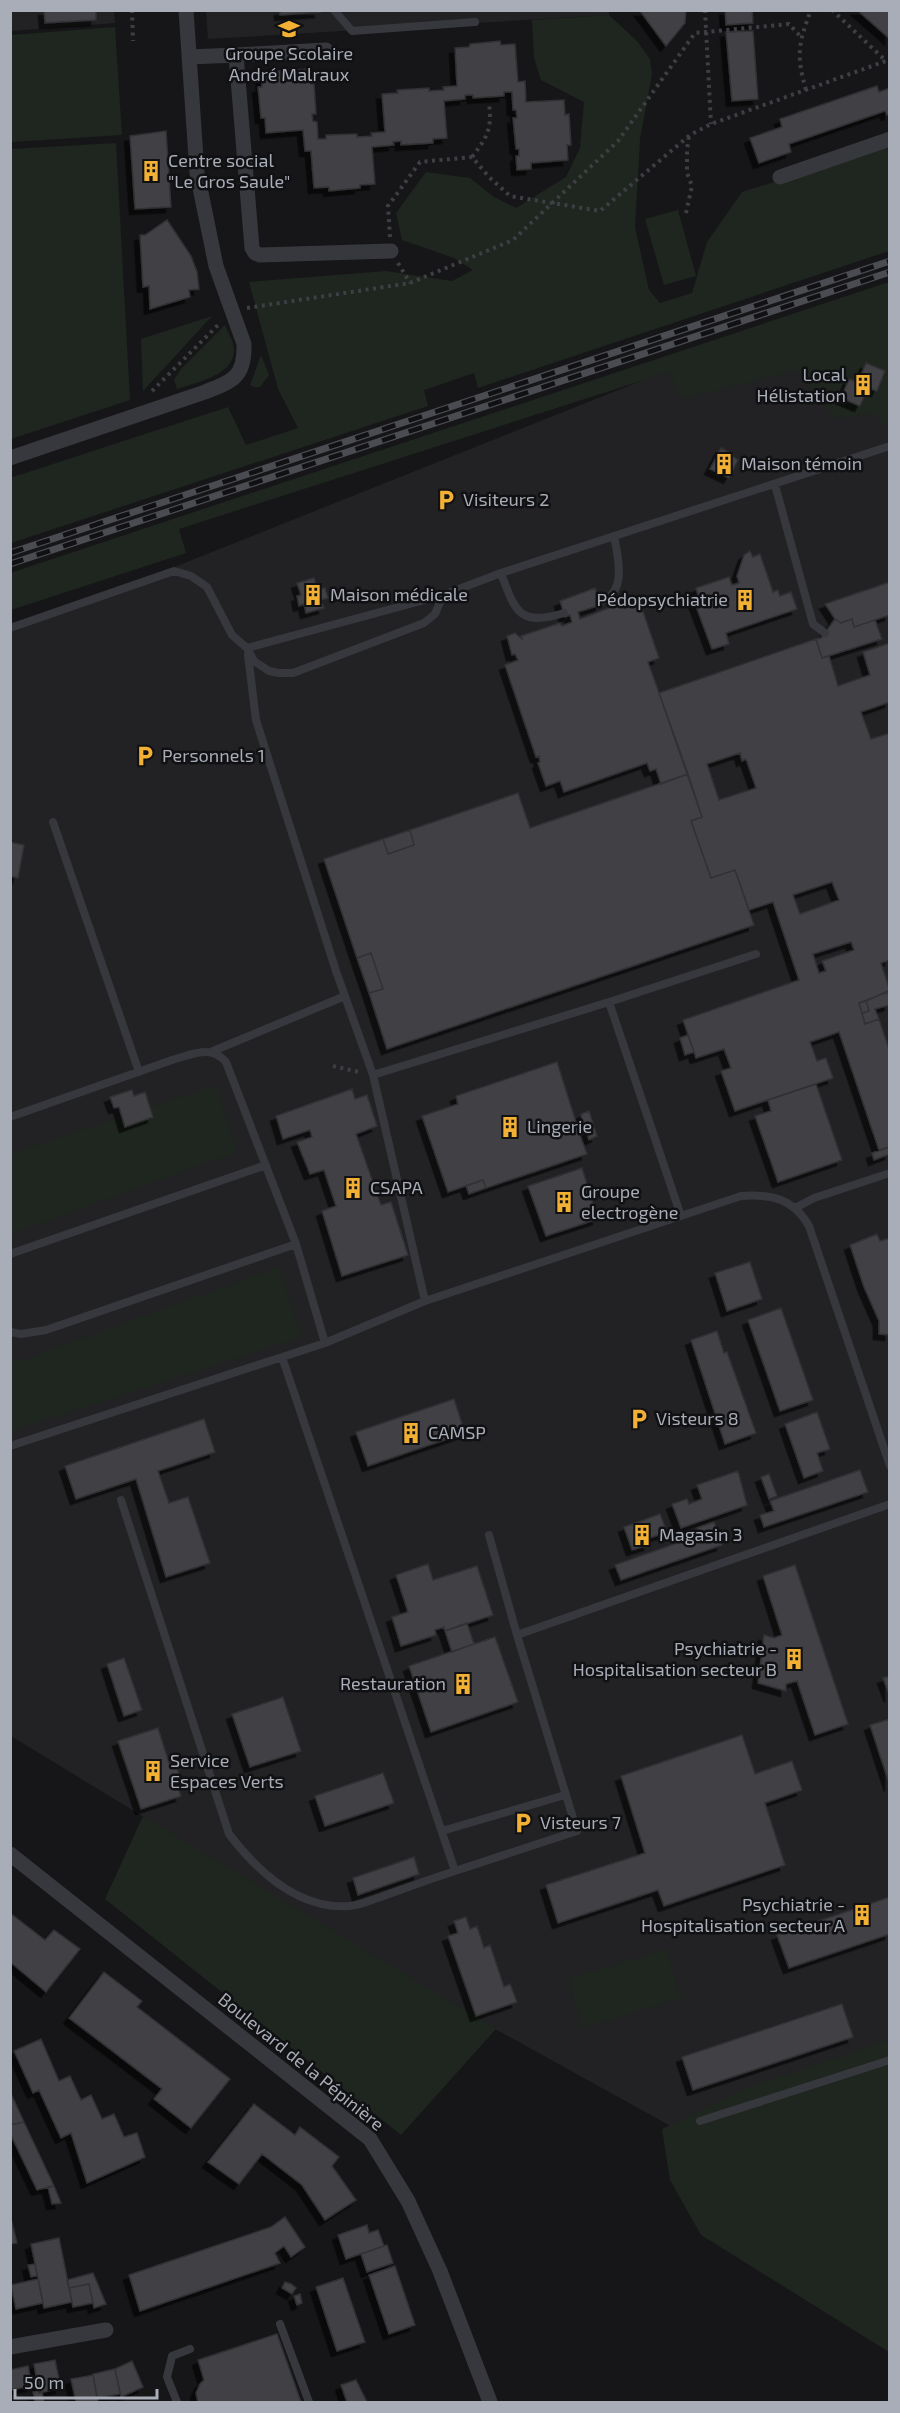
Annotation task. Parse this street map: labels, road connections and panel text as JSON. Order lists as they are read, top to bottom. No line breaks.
{"streets":{"street":["Boulevard de la Pépinière"]},"places":{"school or university":["Groupe Scolaire André Malraux"],"building":["Centre social \"Le Gros Saule\"","Local Hélistation","Maison témoin","Maison médicale","Pédopsychiatrie","Lingerie","CSAPA","Groupe electrogène","CAMSP","Magasin 3","Psychiatrie - Hospitalisation secteur B","Restauration","Service Espaces Verts","Psychiatrie - Hospitalisation secteur A"],"parking":["Visiteurs 2","Personnels 1","Visteurs 8","Visteurs 7"]},"scale_bar":"50 m"}
